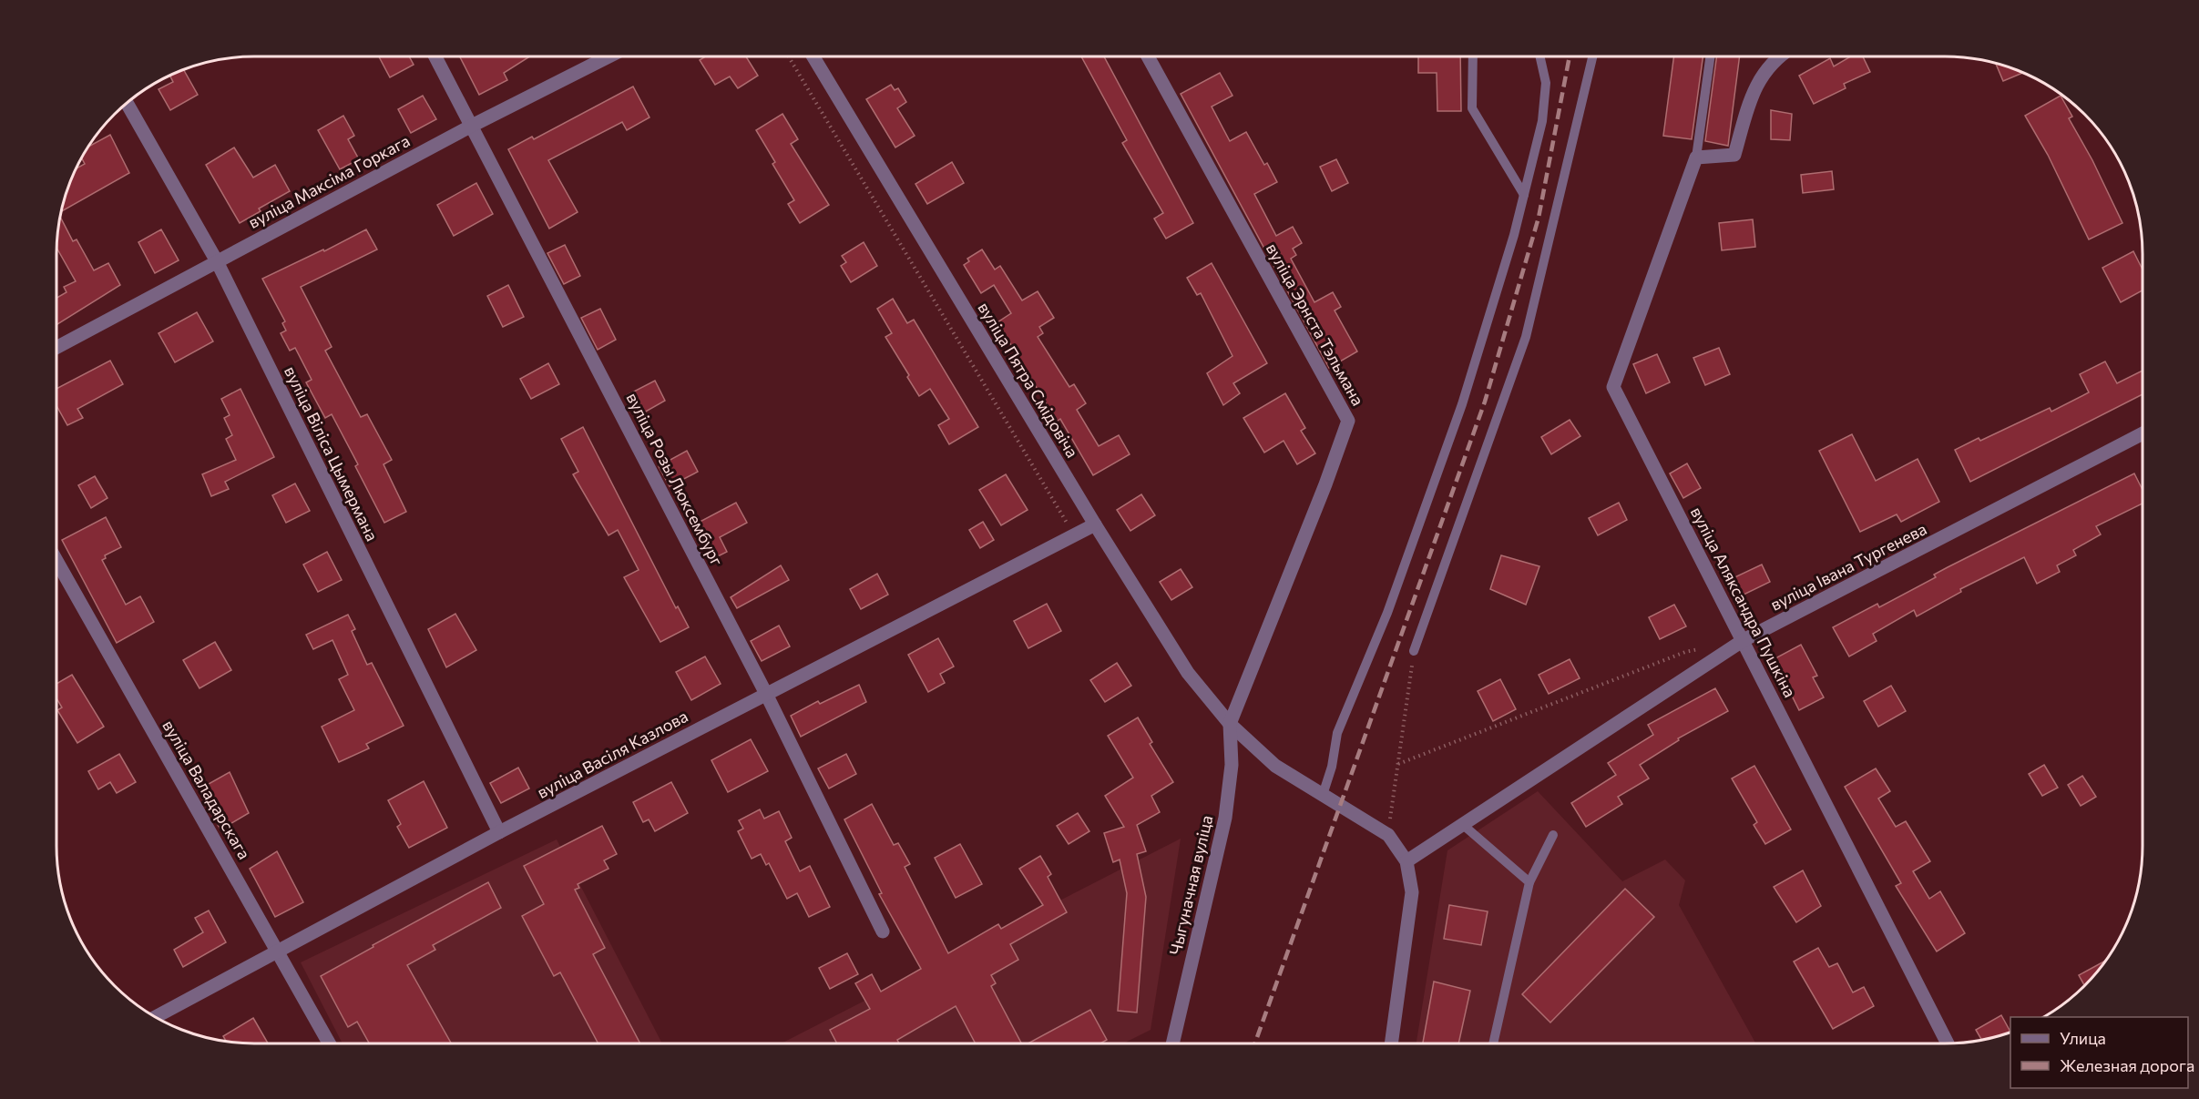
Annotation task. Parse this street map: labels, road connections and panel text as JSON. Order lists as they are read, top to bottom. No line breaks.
{"streets":{"street":["вуліца Максіма Горкага","вуліца Эрнста Тэльмана","вуліца Пятра Смідовіча","вуліца Віліса Цымермана","вуліца Розы Люксембург","вуліца Івана Тургенева","вуліца Аляксандра Пушкіна","вуліца Васіля Казлова","вуліца Валадарскага","Чыгуначная вуліца"]},"crossings":[["вуліца Максіма Горкага","вуліца Віліса Цымермана"],["вуліца Максіма Горкага","вуліца Розы Люксембург"],["вуліца Эрнста Тэльмана","вуліца Пятра Смідовіча"],["вуліца Эрнста Тэльмана","Чыгуначная вуліца"],["вуліца Пятра Смідовіча","вуліца Васіля Казлова"],["вуліца Пятра Смідовіча","Чыгуначная вуліца"],["вуліца Віліса Цымермана","вуліца Васіля Казлова"],["вуліца Розы Люксембург","вуліца Васіля Казлова"],["вуліца Івана Тургенева","вуліца Аляксандра Пушкіна"],["вуліца Васіля Казлова","вуліца Валадарскага"]],"legend":["Улица","Железная дорога"]}
